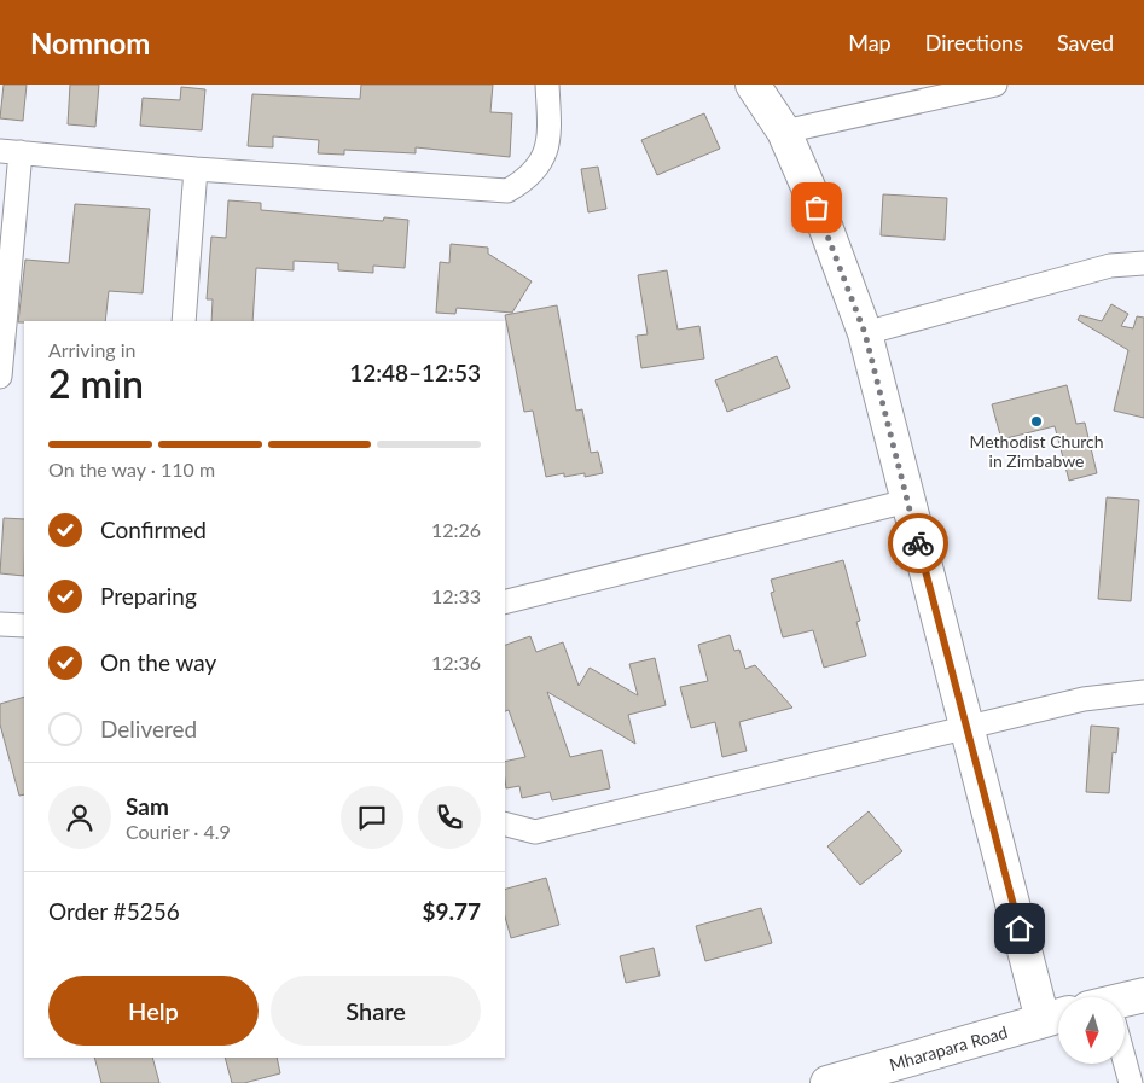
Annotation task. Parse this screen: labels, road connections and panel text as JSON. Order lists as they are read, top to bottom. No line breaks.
{"streets":{"street":["Mharapara Road"]},"places":["Methodist Church in Zimbabwe"],"north":"bottom","page":{"header":"Nomnom","nav":["Map","Directions","Saved"],"heading":["2 min","Arriving in","12:48–12:53"],"panel":["Sam","Courier · 4.9","Order #5256","$9.77"],"bar":"On the way · 110 m","list":[["Confirmed","12:26"],["Preparing","12:33"],["On the way","12:36"],"Delivered"],"buttons":["Help","Share"]}}
